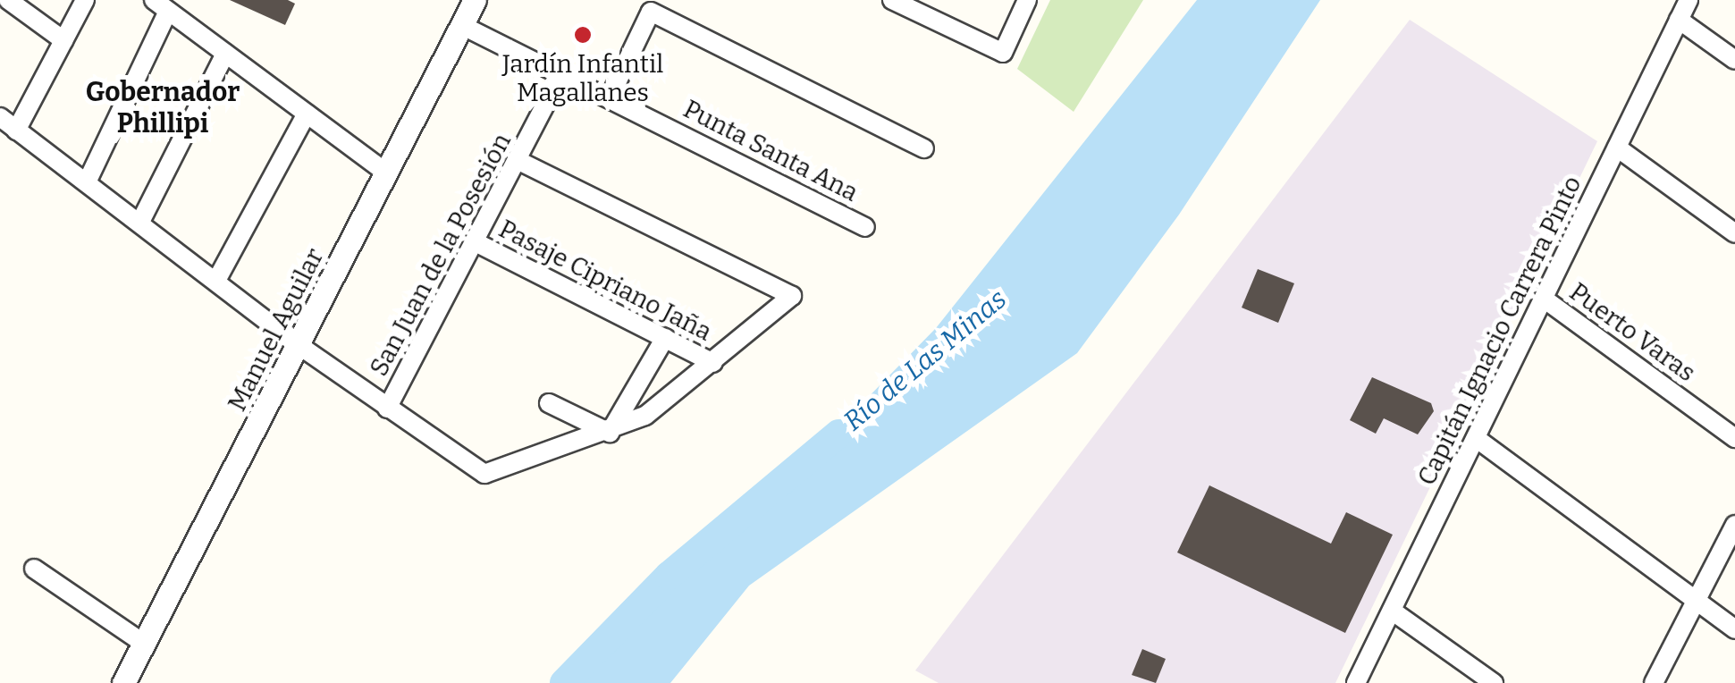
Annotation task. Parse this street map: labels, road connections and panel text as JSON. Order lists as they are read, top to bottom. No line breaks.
{"streets":{"street":["Punta Santa Ana","San Juan de la Posesión","Pasaje Cipriano Jaña","Manuel Aguilar","Capitán Ignacio Carrera Pinto","Puerto Varas"]},"crossings":[["Punta Santa Ana","San Juan de la Posesión"],["Punta Santa Ana","Manuel Aguilar"],["San Juan de la Posesión","Pasaje Cipriano Jaña"],["Capitán Ignacio Carrera Pinto","Puerto Varas"]],"districts":["Gobernador Phillipi"],"water":["Río de Las Minas"],"places":["Jardín Infantil Magallanes"]}
